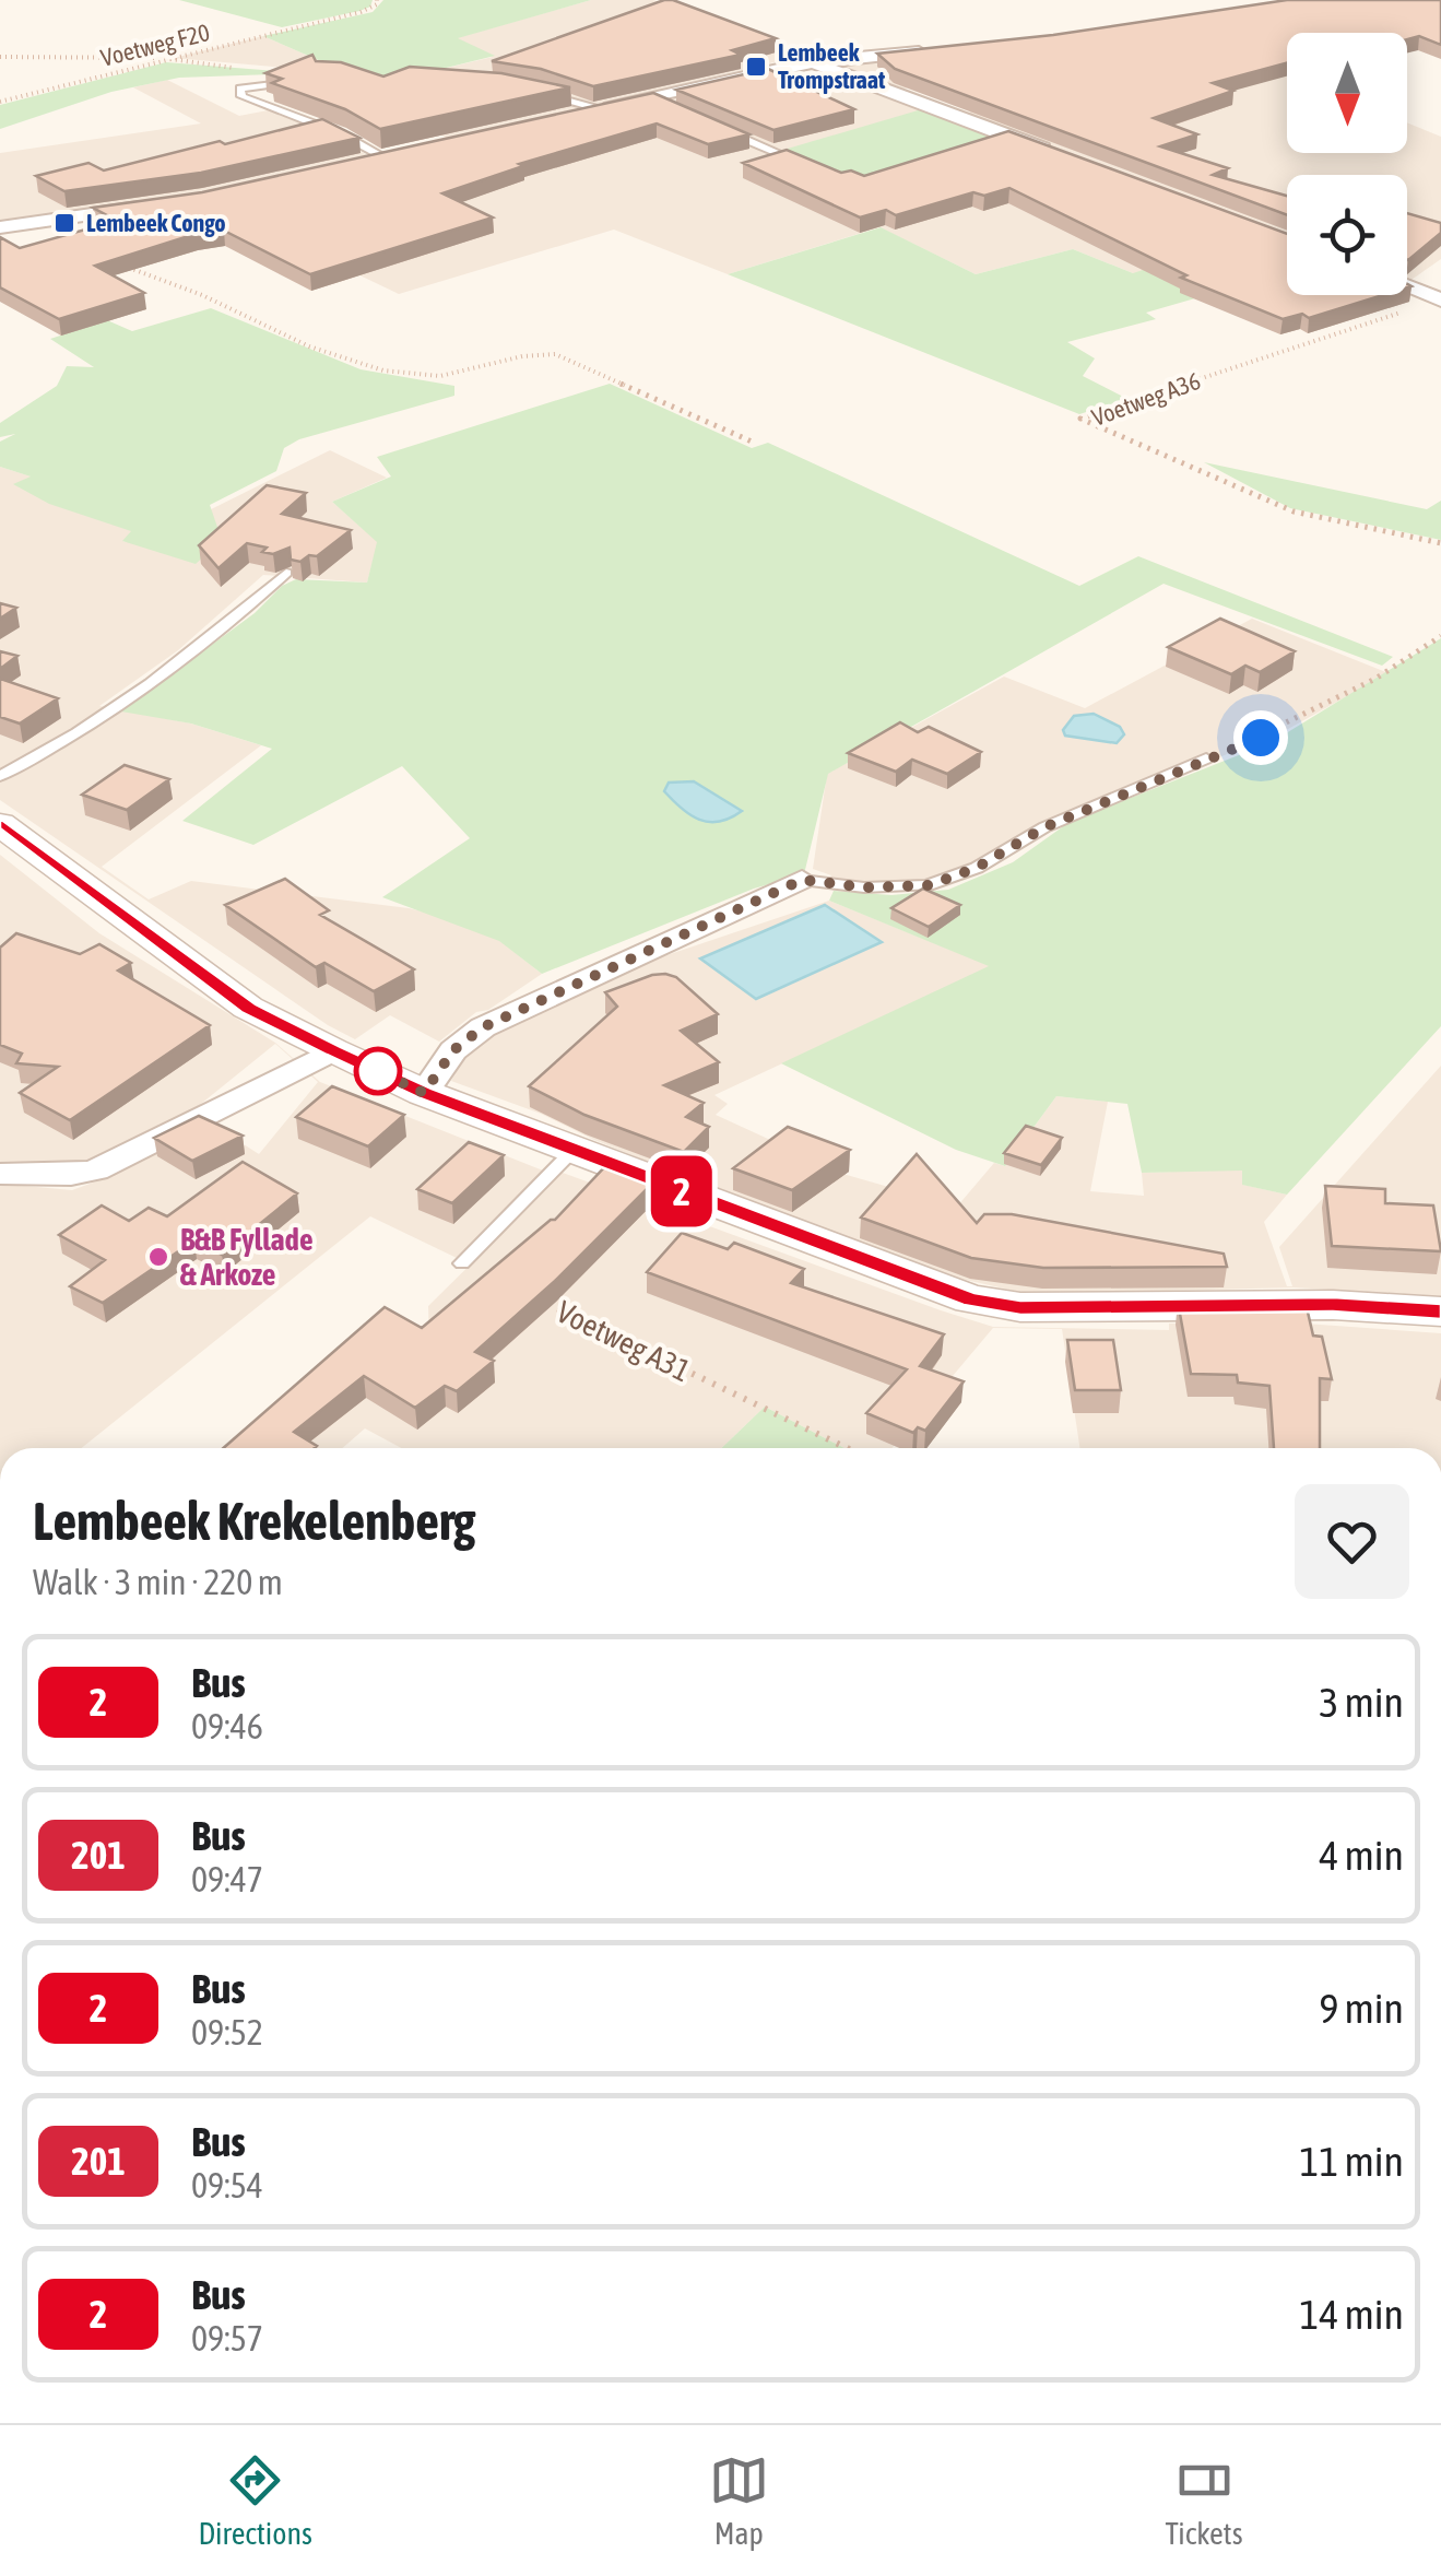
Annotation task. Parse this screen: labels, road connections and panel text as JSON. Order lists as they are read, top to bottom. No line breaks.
{"streets":{"path":["Voetweg F20","Voetweg A36","Voetweg A31"]},"places":{"transit":["Lembeek Trompstraat","Lembeek Congo"],"other":["B&B Fyllade & Arkoze"]},"lines":["bus line 2"],"north":"bottom","page":{"on_map":"2","heading":["Lembeek Krekelenberg","Walk · 3 min · 220 m"],"list":[{"mark":"2","name":"Bus","note":"09:46","value":"3 min"},{"mark":"201","name":"Bus","note":"09:47","value":"4 min"},{"mark":"2","name":"Bus","note":"09:52","value":"9 min"},{"mark":"201","name":"Bus","note":"09:54","value":"11 min"},{"mark":"2","name":"Bus","note":"09:57","value":"14 min"}],"tabs":["Directions","Map","Tickets"]}}
